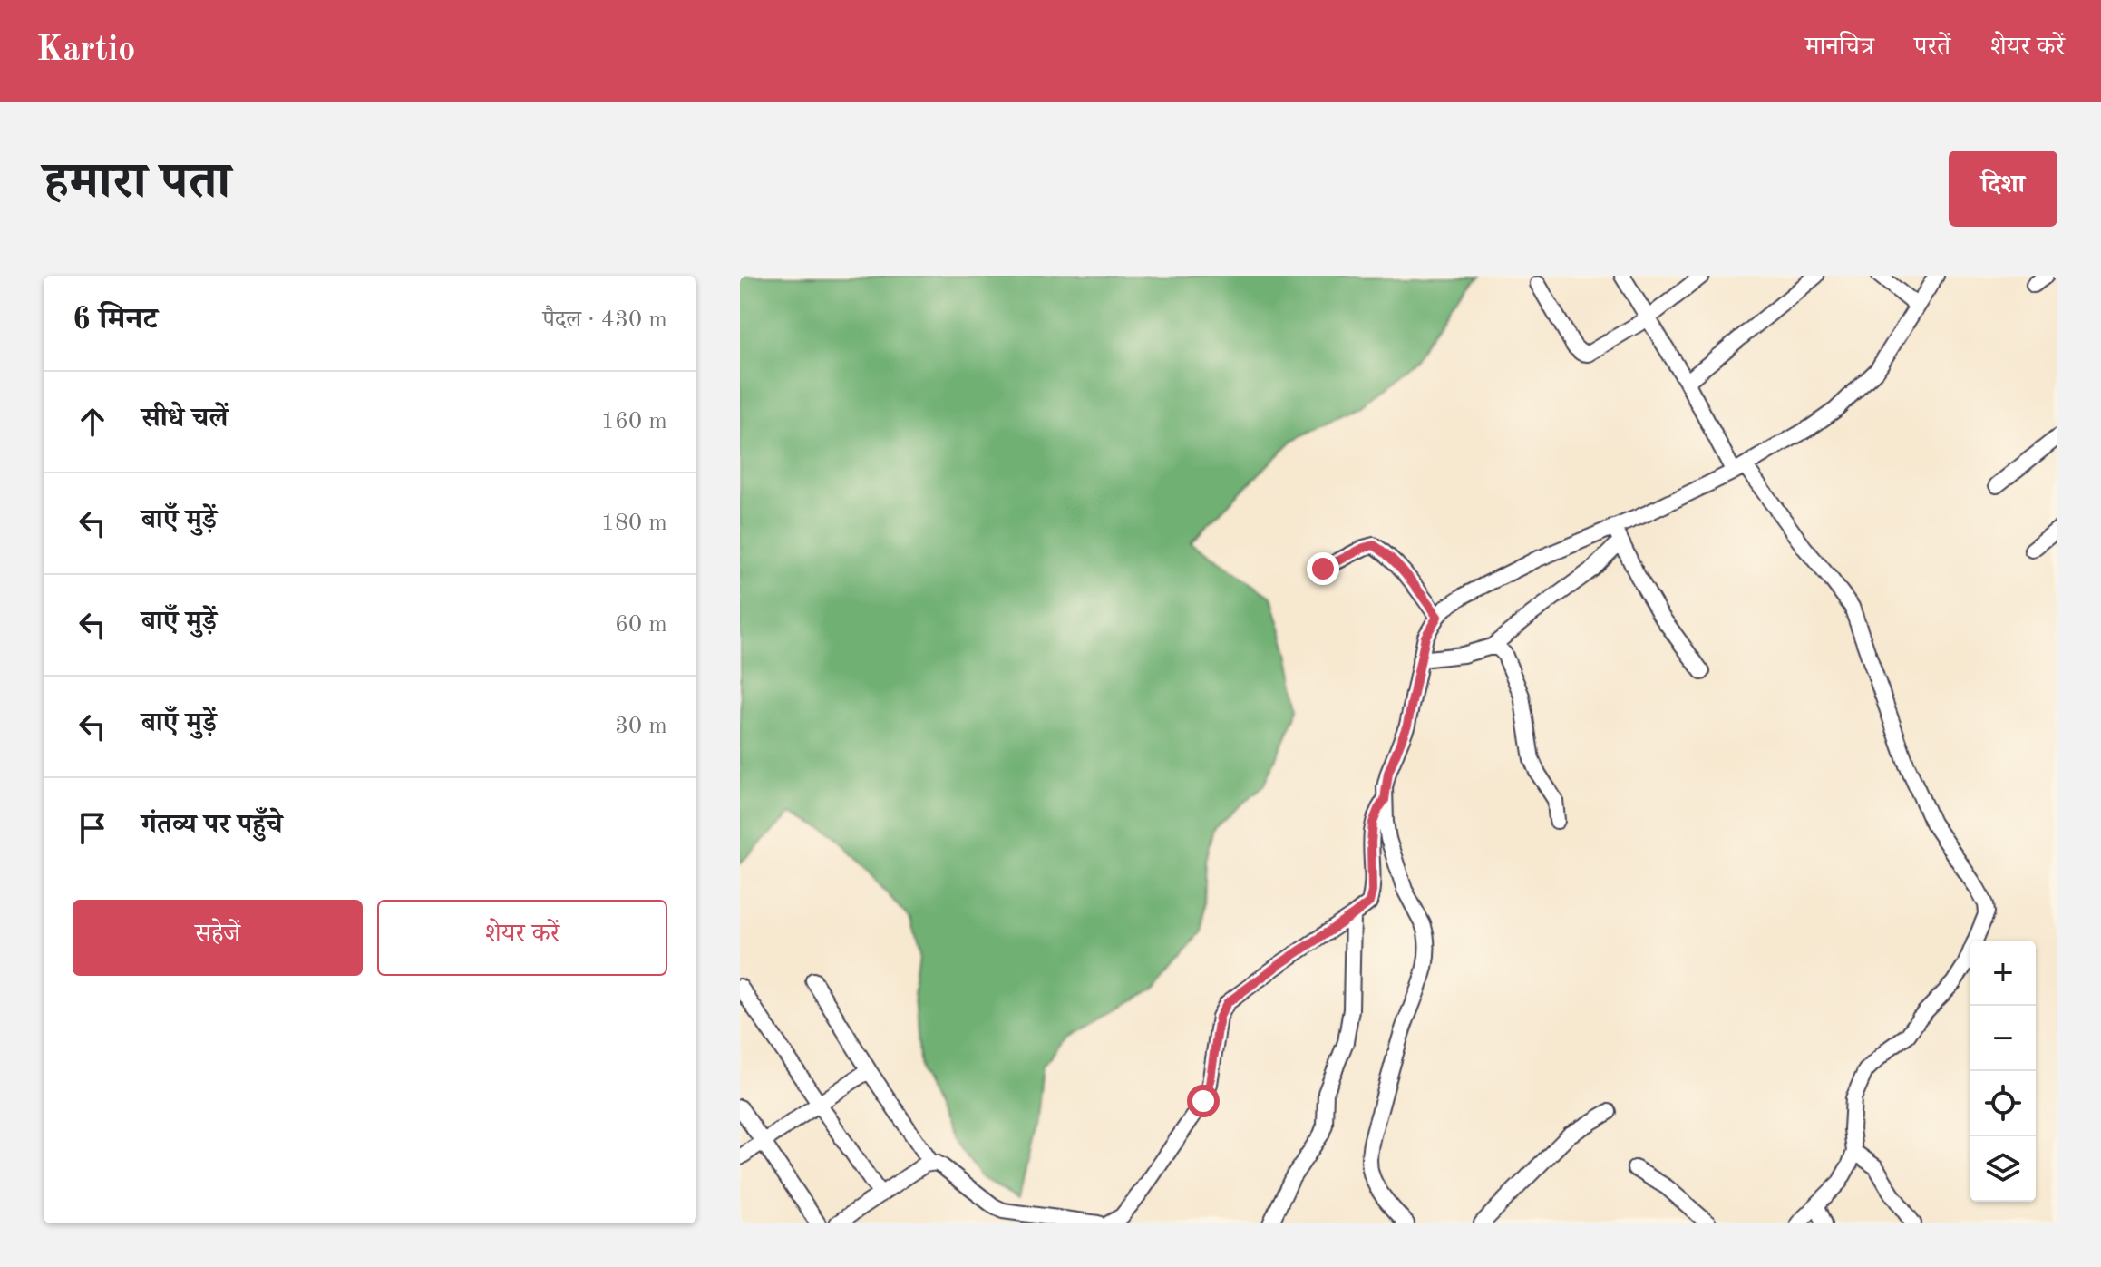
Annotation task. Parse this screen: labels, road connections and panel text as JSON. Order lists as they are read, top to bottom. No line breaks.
{"page":{"header":"Kartio","nav":["मानचित्र","परतें","शेयर करें"],"title":"हमारा पता","buttons":["दिशा",["सहेजें","शेयर करें"]],"heading":["6 मिनट","पैदल · 430 m"],"list":[["सीधे चलें","160 m"],["बाएँ मुड़ें","180 m"],["बाएँ मुड़ें","60 m"],["बाएँ मुड़ें","30 m"],"गंतव्य पर पहुँचे"],"map_buttons":["+","−"]}}
